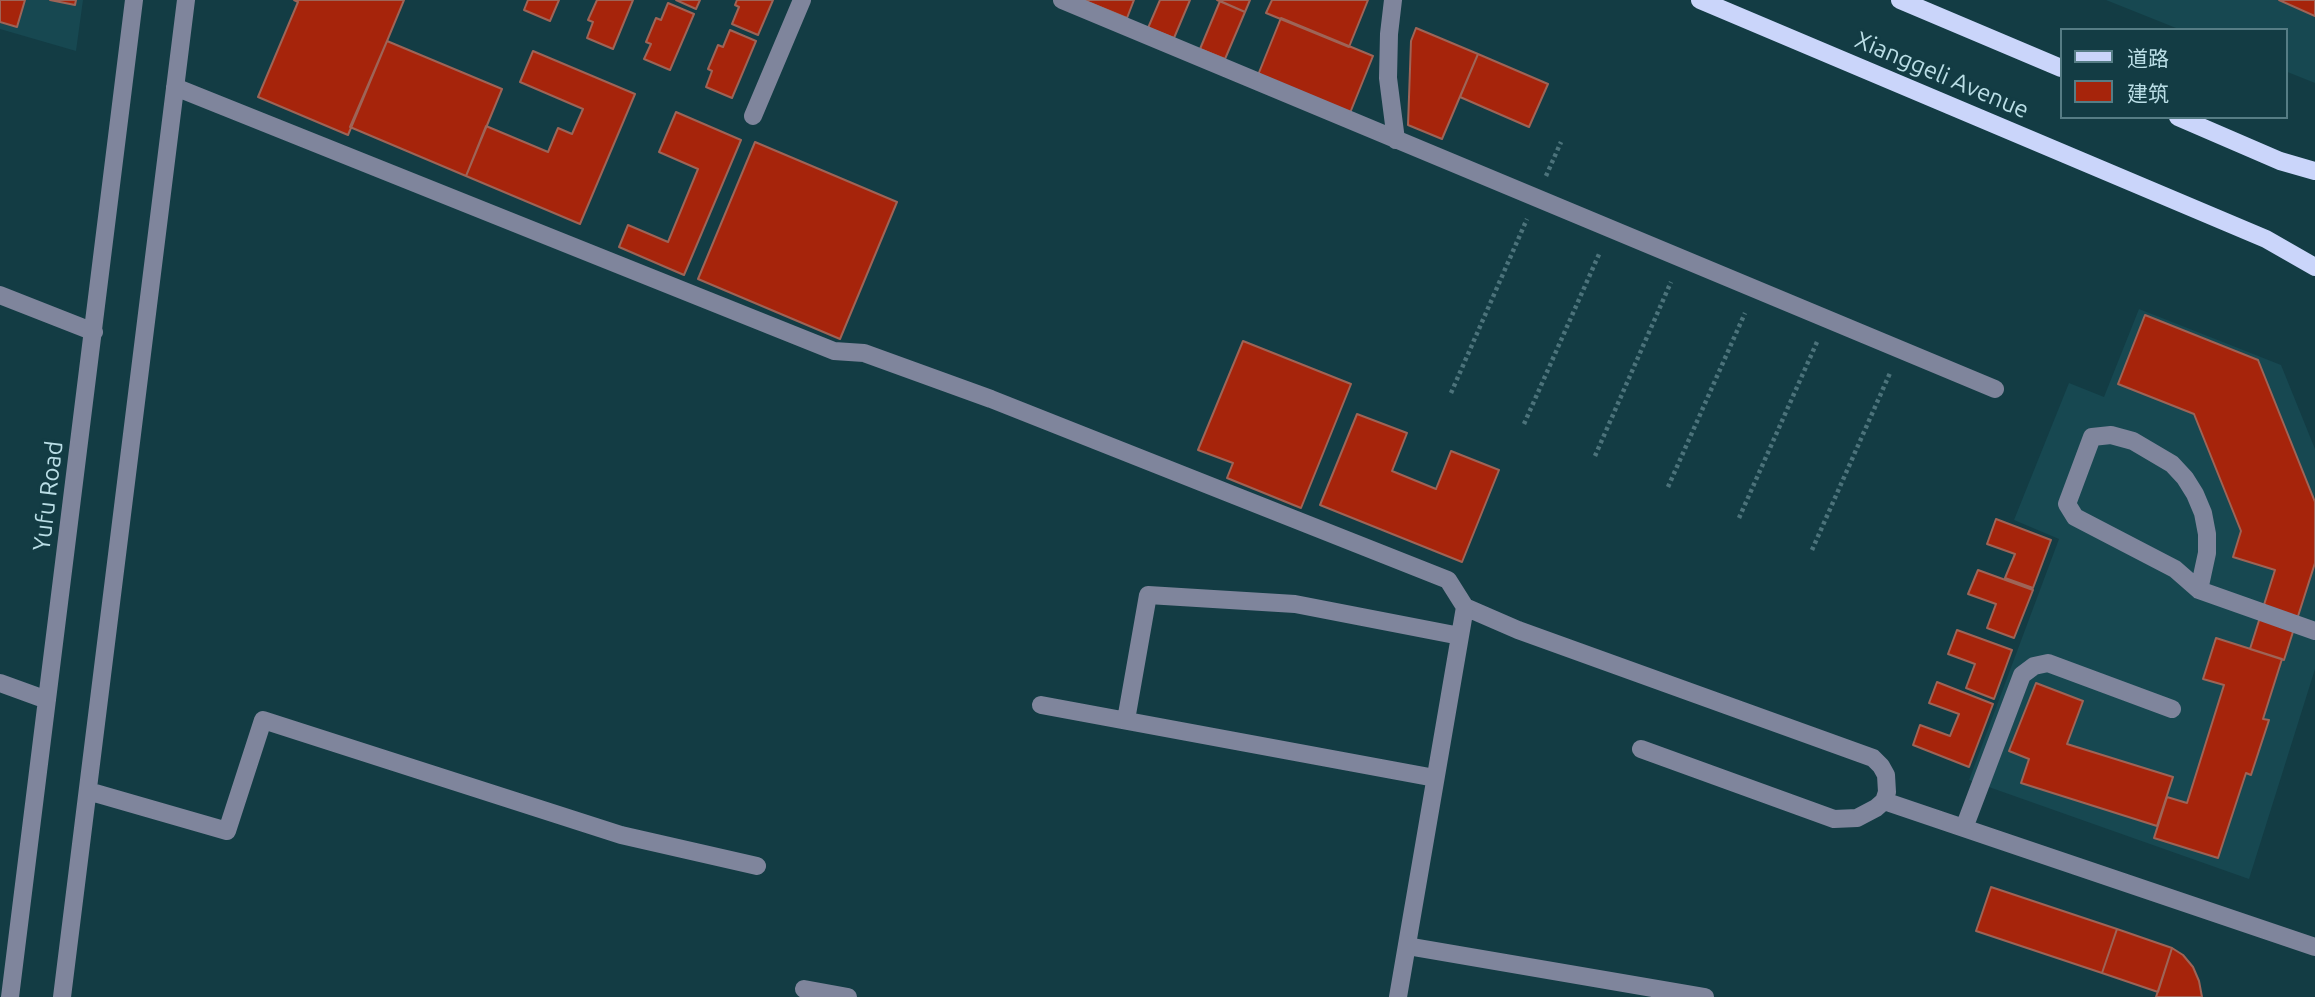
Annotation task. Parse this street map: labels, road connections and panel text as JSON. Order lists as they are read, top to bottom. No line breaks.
{"streets":{"main road":["Xianggeli Avenue"],"street":["Yufu Road"]},"legend":["道路","建筑"]}
